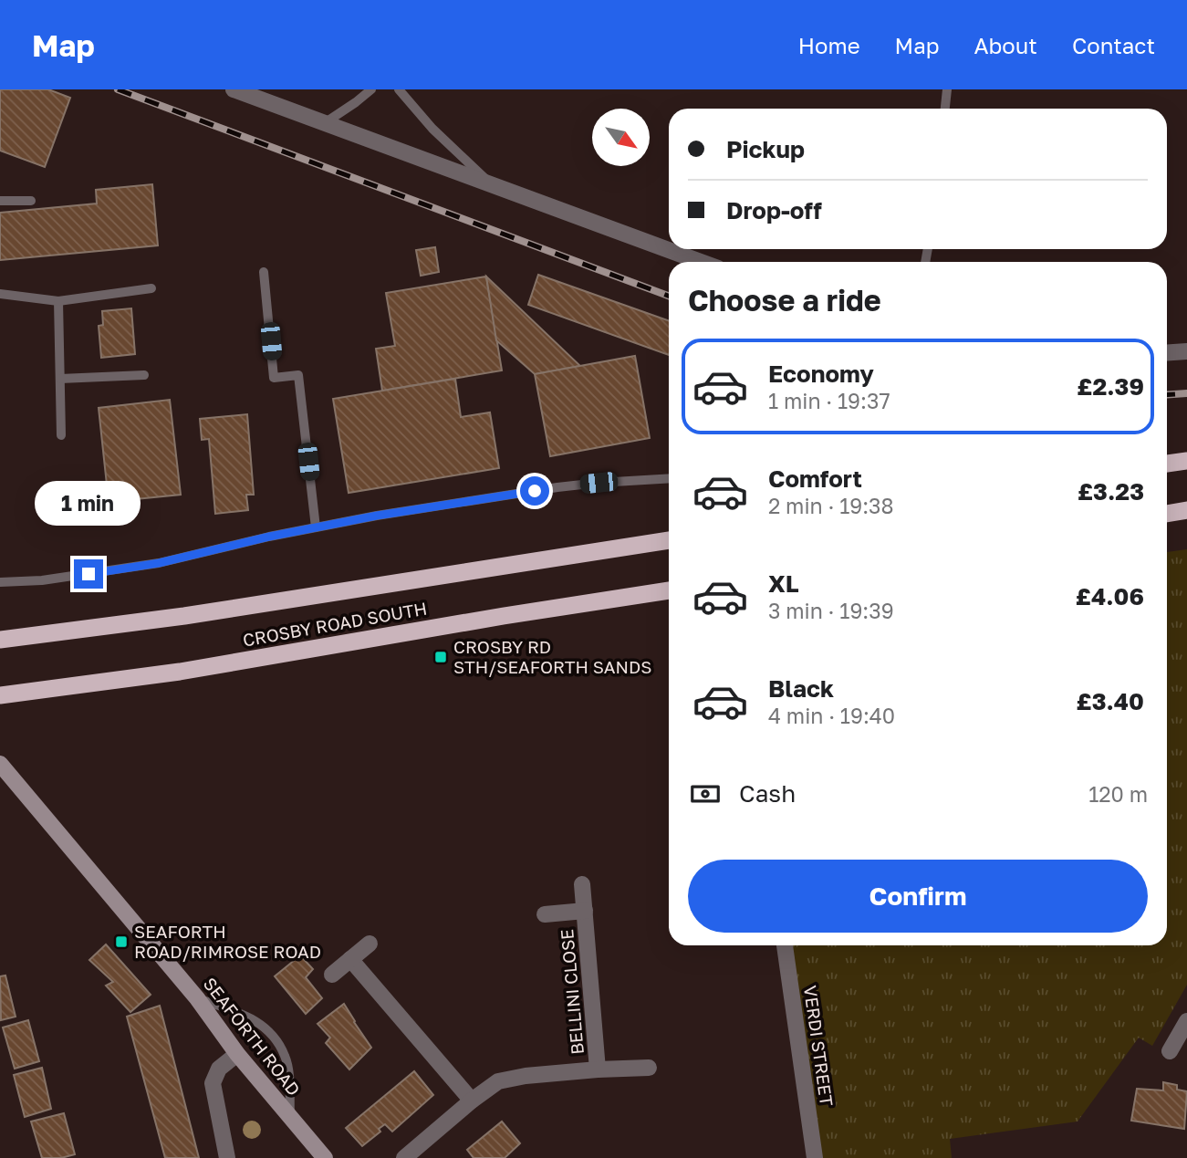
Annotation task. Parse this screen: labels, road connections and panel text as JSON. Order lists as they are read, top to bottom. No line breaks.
{"streets":{"highway":["CROSBY ROAD SOUTH"],"main road":["SEAFORTH ROAD"],"street":["BELLINI CLOSE","VERDI STREET"]},"places":{"transit":["CROSBY RD STH/SEAFORTH SANDS","SEAFORTH ROAD/RIMROSE ROAD"]},"north":"bottom right","page":{"header":"Map","nav":["Home","Map","About","Contact"],"banner":["Pickup","Drop-off"],"heading":"Choose a ride","list":[{"name":"Economy","note":"1 min · 19:37","value":"£2.39"},{"name":"Comfort","note":"2 min · 19:38","value":"£3.23"},{"name":"XL","note":"3 min · 19:39","value":"£4.06"},{"name":"Black","note":"4 min · 19:40","value":"£3.40"}],"bubble":"1 min","pay":["Cash","120 m"],"buttons":"Confirm"}}
